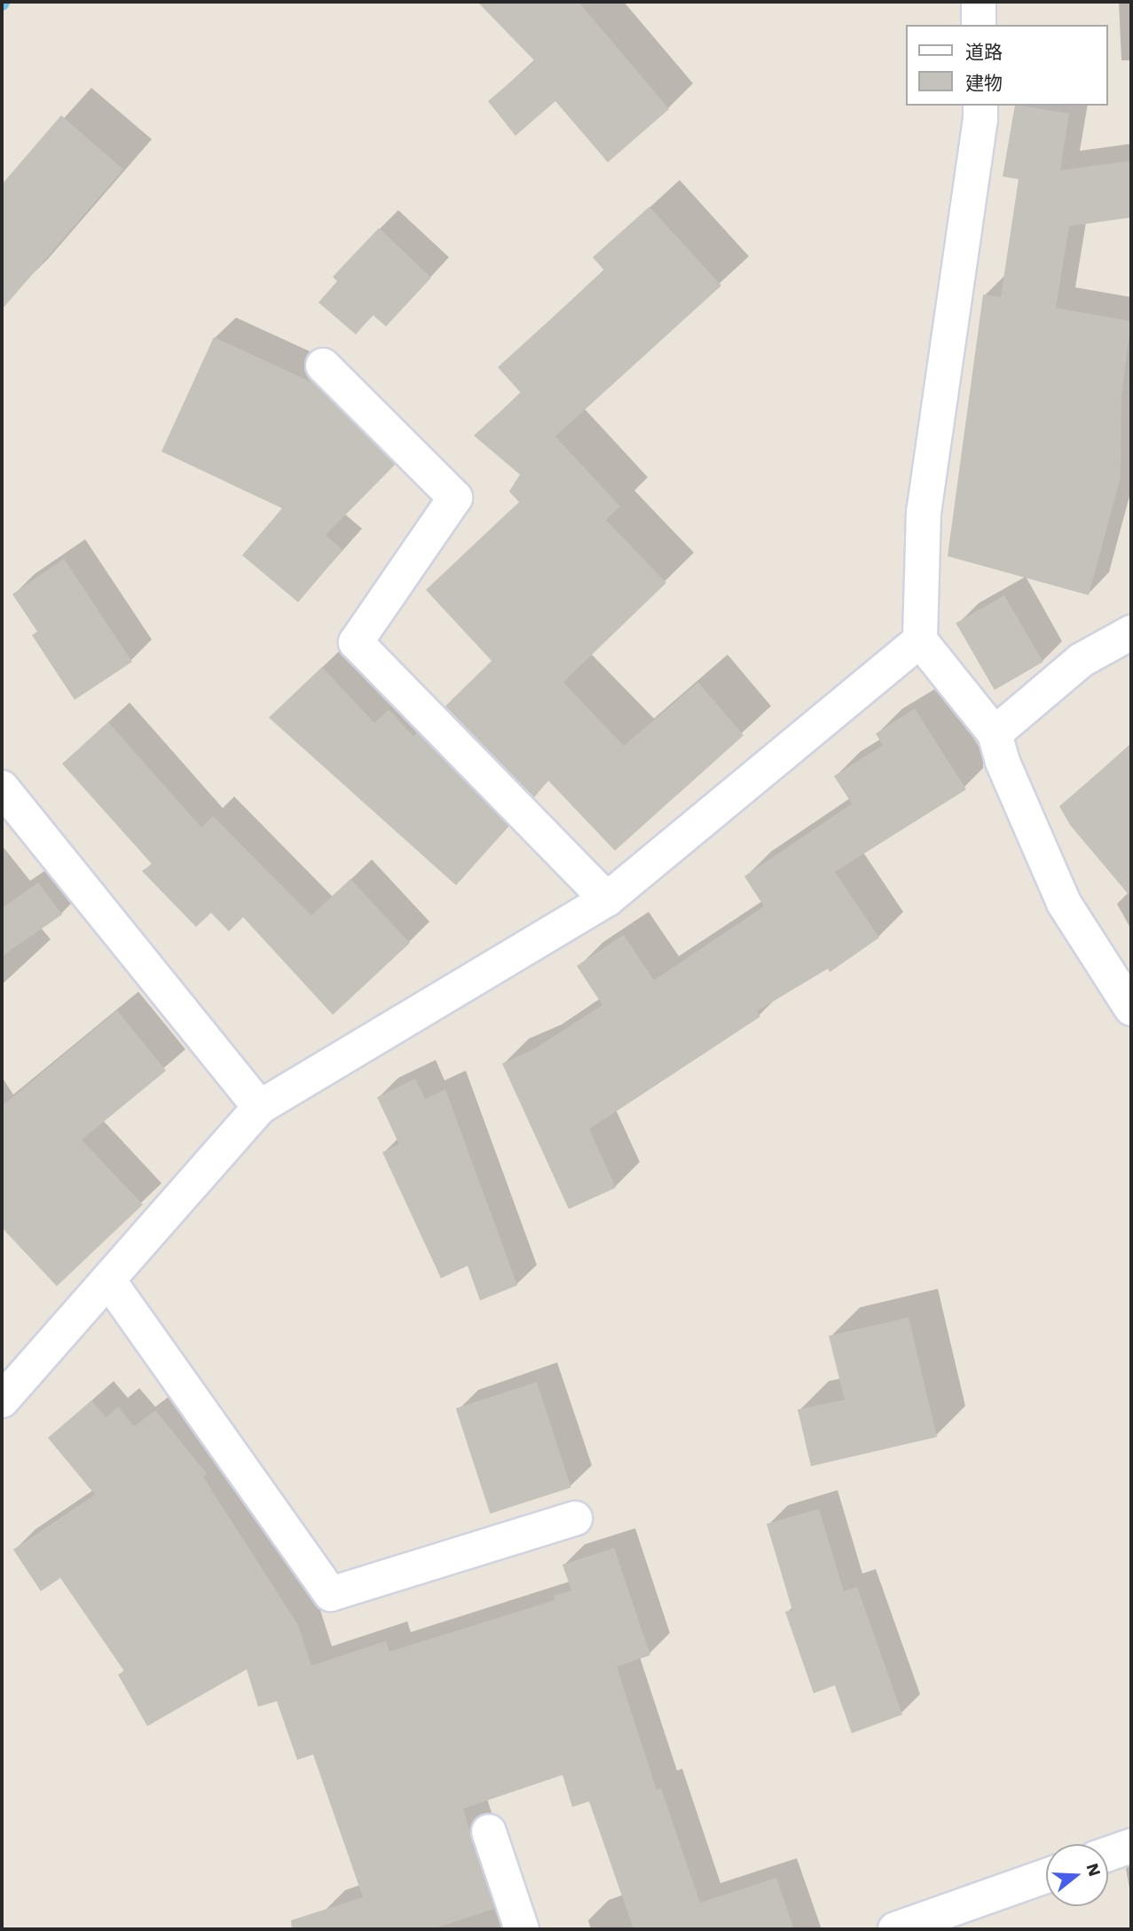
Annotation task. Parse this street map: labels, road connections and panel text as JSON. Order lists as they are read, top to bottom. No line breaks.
{"legend":["道路","建物"],"north":"right"}
